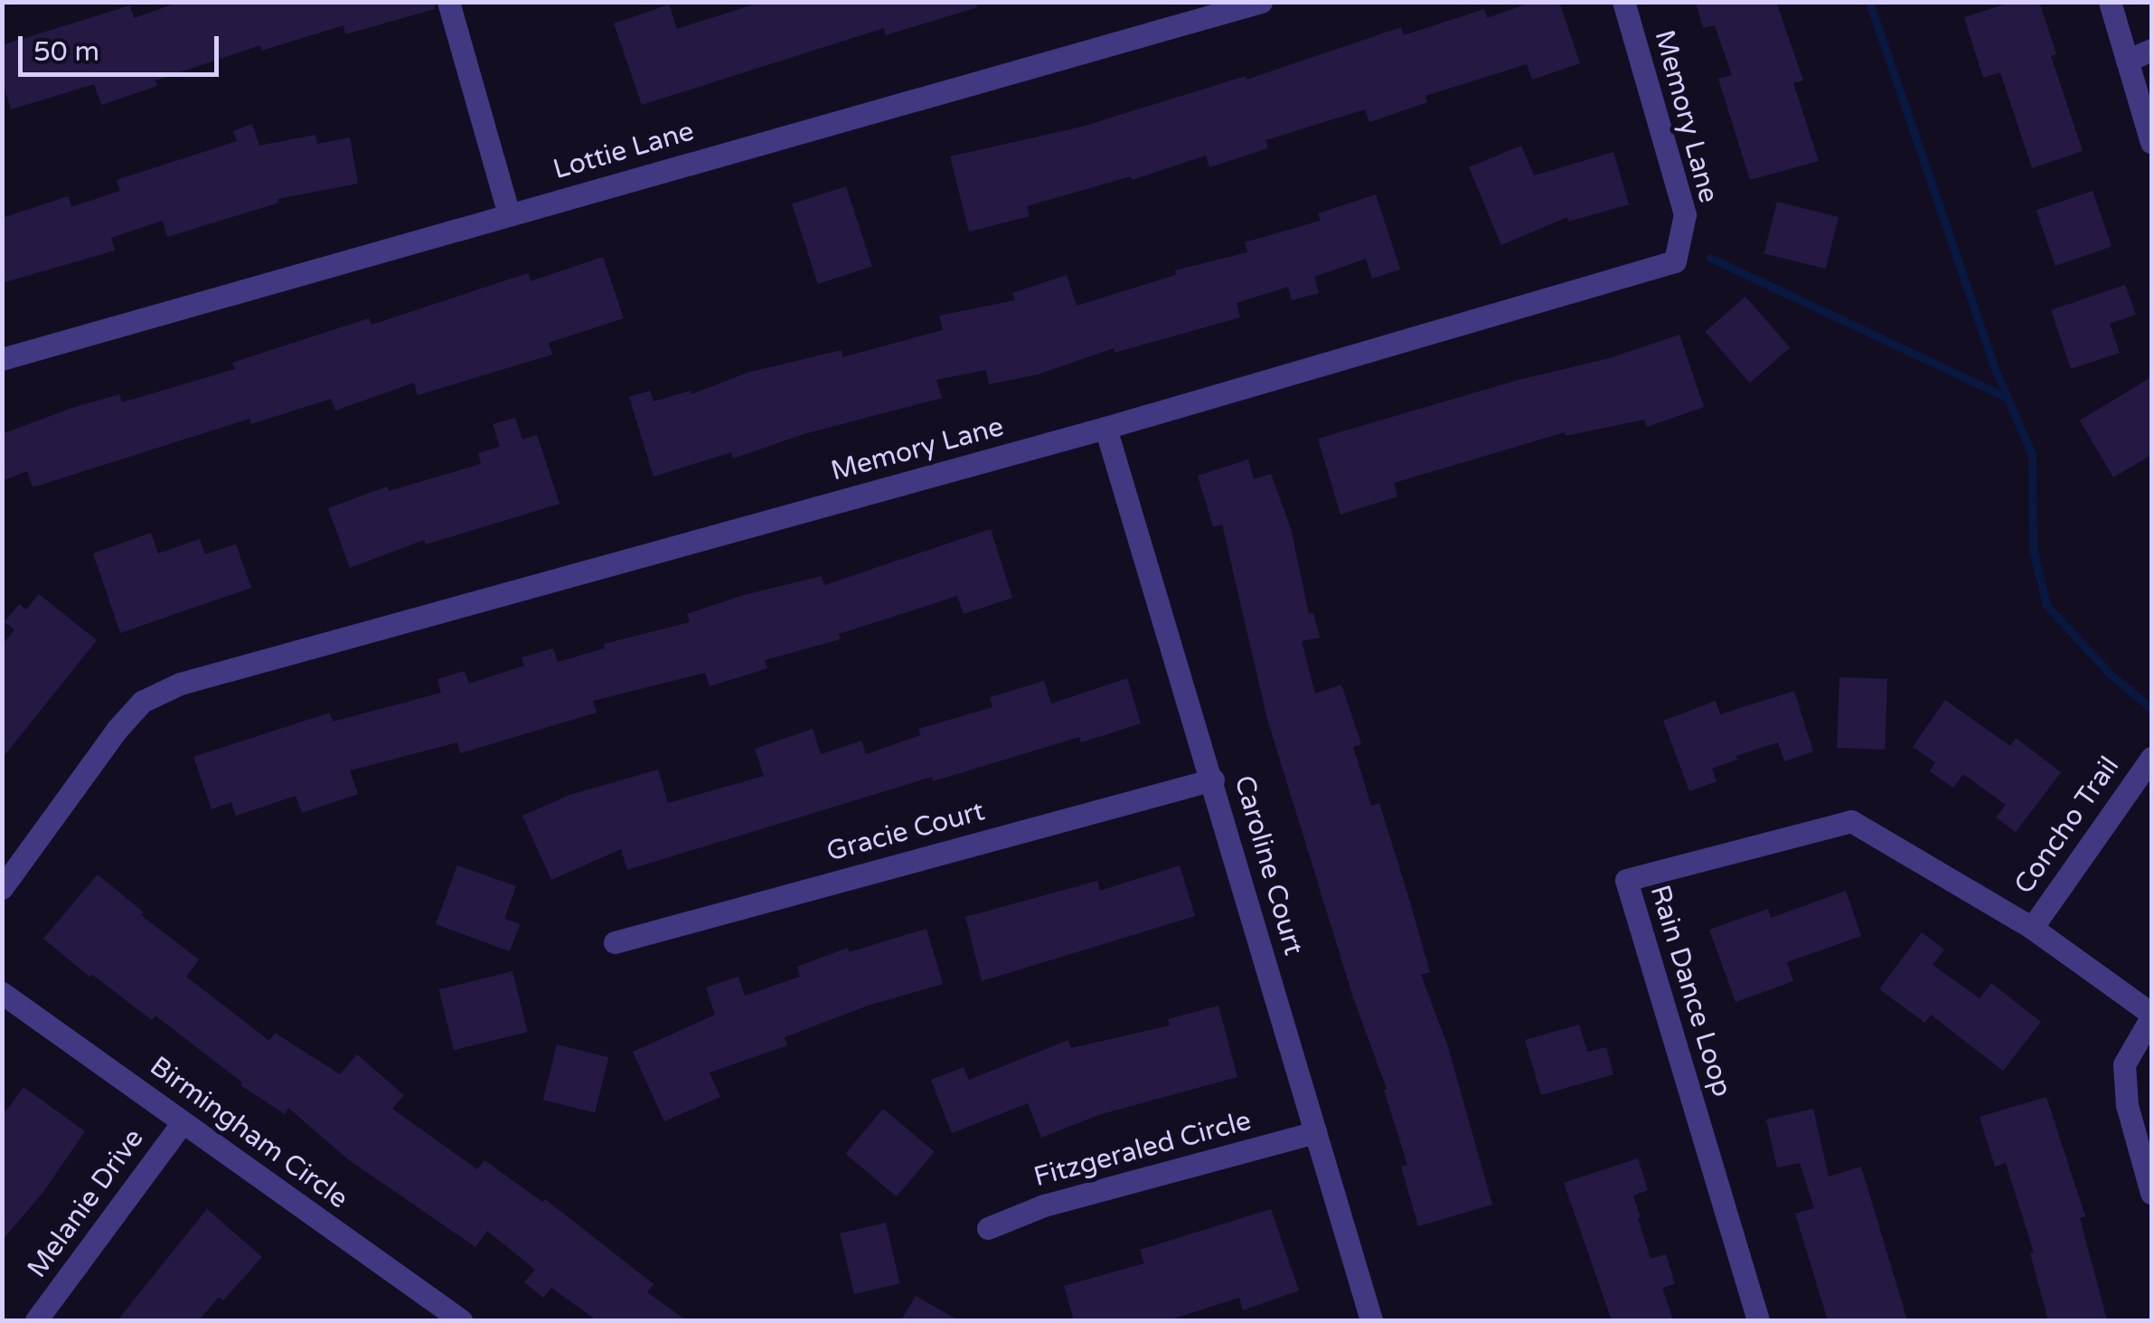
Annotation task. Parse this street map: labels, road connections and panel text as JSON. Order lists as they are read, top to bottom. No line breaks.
{"streets":{"street":["Memory Lane","Lottie Lane","Concho Trail","Gracie Court","Caroline Court","Rain Dance Loop","Birmingham Circle","Fitzgeraled Circle","Melanie Drive"]},"crossings":[["Memory Lane","Caroline Court"],["Concho Trail","Rain Dance Loop"],["Gracie Court","Caroline Court"],["Caroline Court","Fitzgeraled Circle"],["Birmingham Circle","Melanie Drive"]],"scale_bar":"50 m"}
